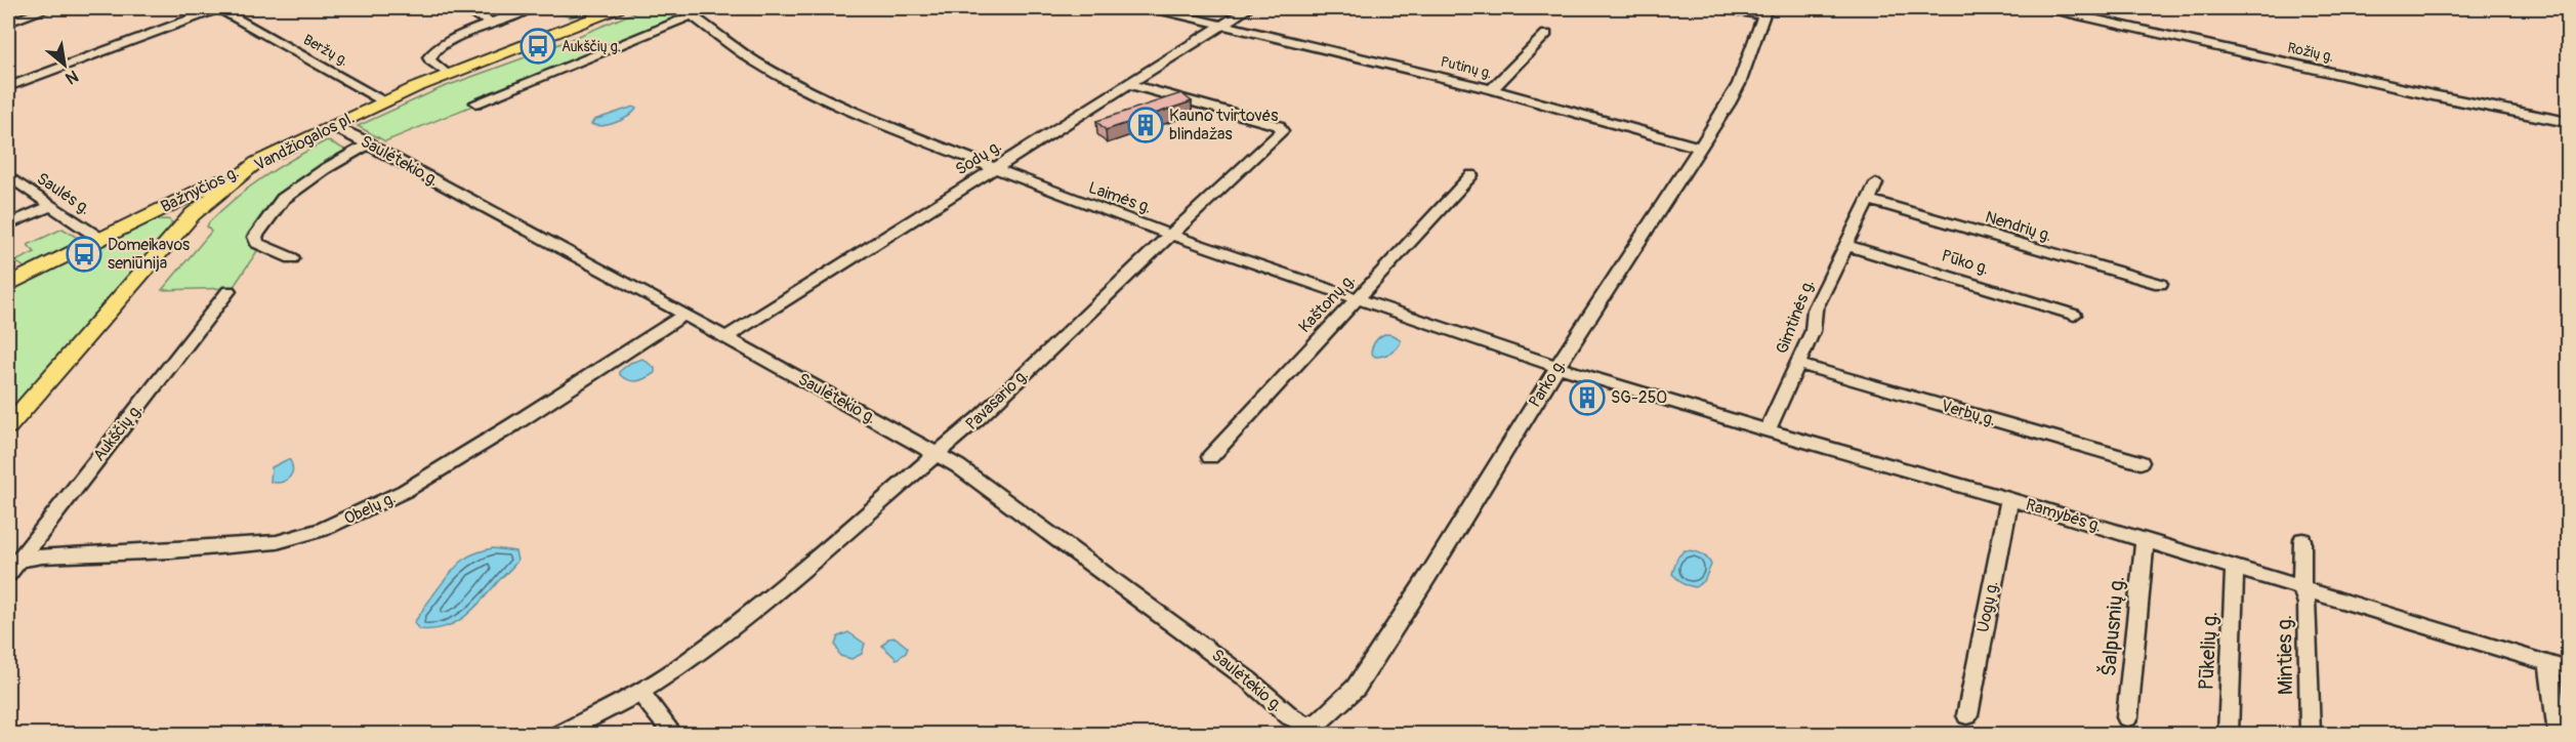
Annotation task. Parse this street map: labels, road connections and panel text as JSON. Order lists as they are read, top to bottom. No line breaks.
{"streets":{"main road":["Vandžiogalos pl.","Bažnyčios g."],"street":["Beržų g.","Rožių g.","Putinų g.","Sodų g.","Saulėtekio g.","Saulės g.","Laimės g.","Nendrių g.","Pūko g.","Kaštonų g.","Gimtinės g.","Parko g.","Pavasario g.","Verbų g.","Aukščių g.","Obelų g.","Ramybės g.","Uogų g.","Šalpusnių g.","Pūkelių g.","Minties g."]},"crossings":[["Beržų g.","Vandžiogalos pl."],["Putinų g.","Sodų g."],["Putinų g.","Parko g."],["Vandžiogalos pl.","Saulėtekio g."],["Vandžiogalos pl.","Bažnyčios g."],["Sodų g.","Saulėtekio g."],["Sodų g.","Laimės g."],["Sodų g.","Pavasario g."],["Saulėtekio g.","Parko g."],["Saulėtekio g.","Pavasario g."],["Saulėtekio g.","Obelų g."],["Bažnyčios g.","Saulės g."],["Laimės g.","Kaštonų g."],["Laimės g.","Parko g."],["Laimės g.","Pavasario g."],["Laimės g.","Ramybės g."],["Nendrių g.","Gimtinės g."],["Pūko g.","Gimtinės g."],["Gimtinės g.","Verbų g."],["Gimtinės g.","Ramybės g."],["Parko g.","Ramybės g."],["Aukščių g.","Obelų g."],["Ramybės g.","Uogų g."],["Ramybės g.","Šalpusnių g."],["Ramybės g.","Pūkelių g."],["Ramybės g.","Minties g."]],"places":{"bus stop":["Aukščių g.","Domeikavos seniūnija"],"building":["Kauno tvirtovės blindažas","SG-250"]},"north":"bottom right"}
